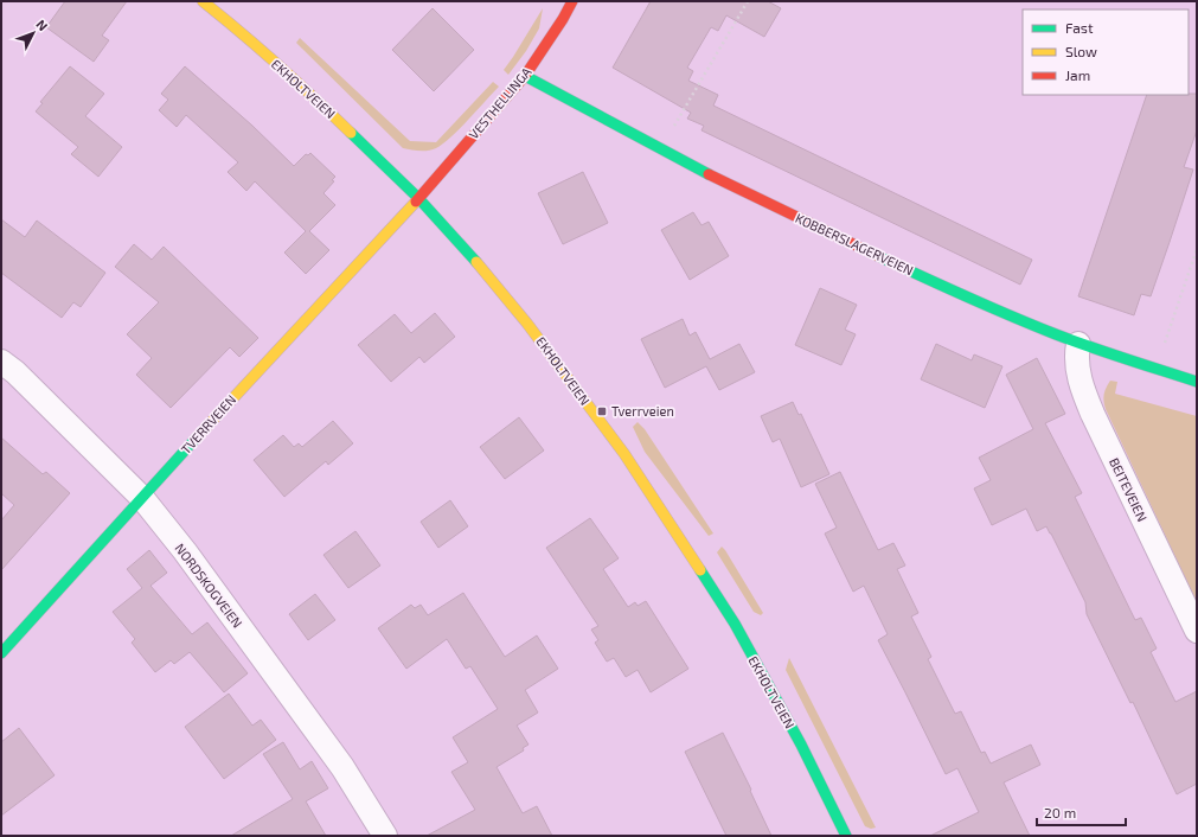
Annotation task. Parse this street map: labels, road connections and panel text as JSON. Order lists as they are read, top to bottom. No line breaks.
{"streets":{"street":["EKHOLTVEIEN","VESTHELLINGA","KOBBERSLAGERVEIEN","TVERRVEIEN","BEITEVEIEN","NORDSKOGVEIEN"]},"crossings":[["EKHOLTVEIEN","VESTHELLINGA"],["EKHOLTVEIEN","TVERRVEIEN"],["VESTHELLINGA","KOBBERSLAGERVEIEN"],["VESTHELLINGA","TVERRVEIEN"],["KOBBERSLAGERVEIEN","BEITEVEIEN"],["TVERRVEIEN","NORDSKOGVEIEN"]],"places":{"transit":["Tverrveien"]},"legend":["Fast","Slow","Jam"],"scale_bar":"20 m","north":"top right"}
